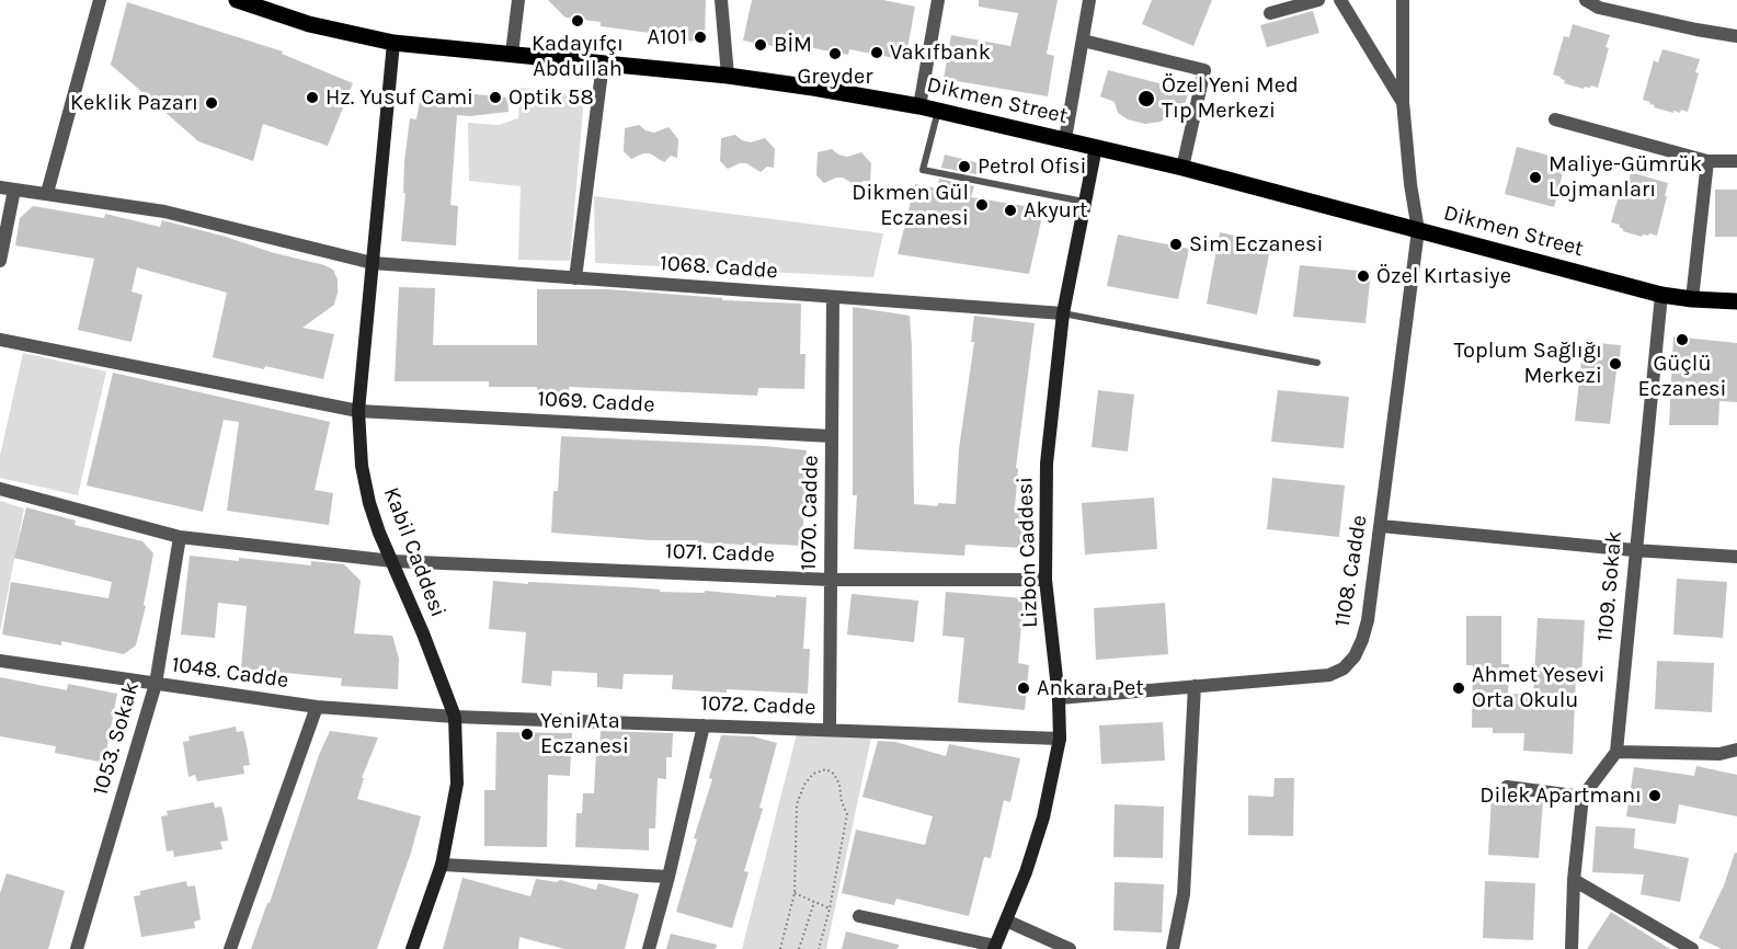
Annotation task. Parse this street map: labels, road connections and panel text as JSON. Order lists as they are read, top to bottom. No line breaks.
{"streets":{"main road":["Dikmen Street","Kabil Caddesi","Lizbon Caddesi"],"street":["1068. Cadde","1069. Cadde","1070. Cadde","1071. Cadde","1108. Cadde","1109. Sokak","1048. Cadde","1072. Cadde","1053. Sokak"]},"crossings":[["Dikmen Street","Kabil Caddesi"],["Dikmen Street","Lizbon Caddesi"],["Dikmen Street","1108. Cadde"],["Dikmen Street","1109. Sokak"],["1068. Cadde","1070. Cadde"],["1068. Cadde","Kabil Caddesi"],["1068. Cadde","Lizbon Caddesi"],["1069. Cadde","1070. Cadde"],["1069. Cadde","Kabil Caddesi"],["1070. Cadde","1071. Cadde"],["1070. Cadde","1072. Cadde"],["Kabil Caddesi","1071. Cadde"],["Kabil Caddesi","1048. Cadde"],["Kabil Caddesi","1072. Cadde"],["Lizbon Caddesi","1071. Cadde"],["Lizbon Caddesi","1108. Cadde"],["Lizbon Caddesi","1072. Cadde"],["1071. Cadde","1053. Sokak"],["1048. Cadde","1072. Cadde"],["1048. Cadde","1053. Sokak"]],"places":["Kadayıfçı Abdullah","A101","BİM","Vakıfbank","Greyder","Hz. Yusuf Cami","Optik 58","Özel Yeni Med Tıp Merkezi","Keklik Pazarı","Petrol Ofisi","Maliye-Gümrük Lojmanları","Dikmen Gül Eczanesi","Akyurt","Sim Eczanesi","Özel Kırtasiye","Güçlü Eczanesi","Toplum Sağlığı Merkezi","Ankara Pet","Ahmet Yesevi Orta Okulu","Yeni Ata Eczanesi","Dilek Apartmanı"]}
